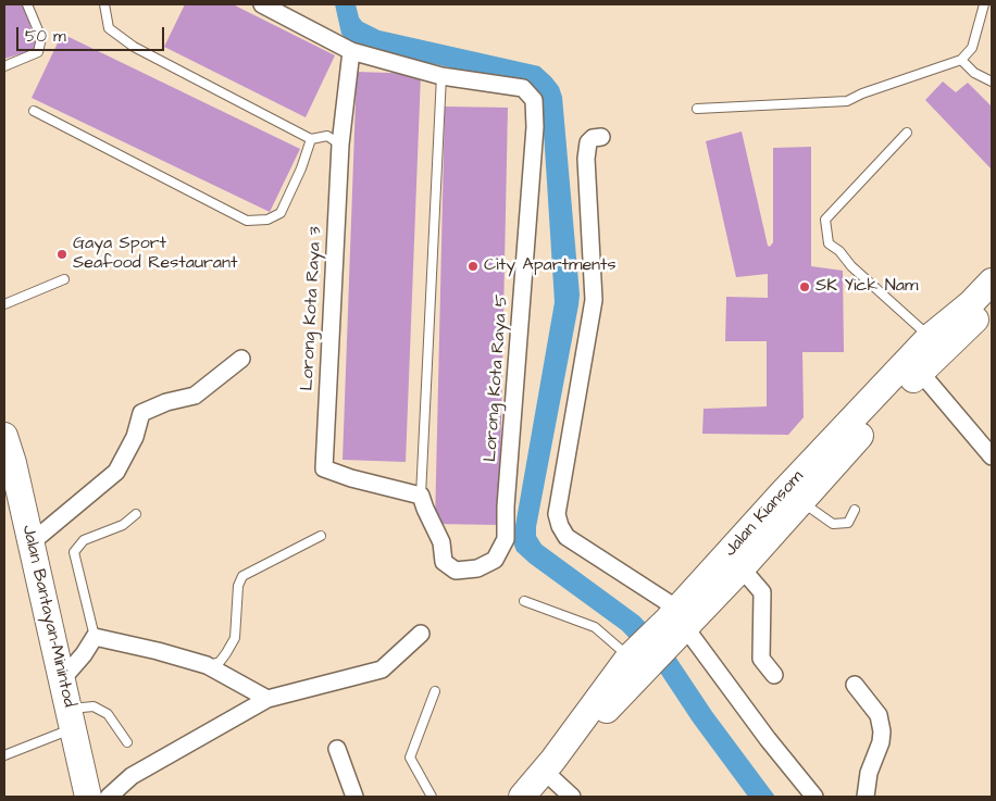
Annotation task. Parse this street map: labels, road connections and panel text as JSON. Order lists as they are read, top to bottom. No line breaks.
{"streets":{"main road":["Jalan Kiansom","Jalan Bantayan-Minintod"],"street":["Lorong Kota Raya 3","Lorong Kota Raya 5"]},"crossings":[["Lorong Kota Raya 3","Lorong Kota Raya 5"]],"places":["Gaya Sport Seafood Restaurant","City Apartments","SK Yick Nam"],"scale_bar":"50 m"}
